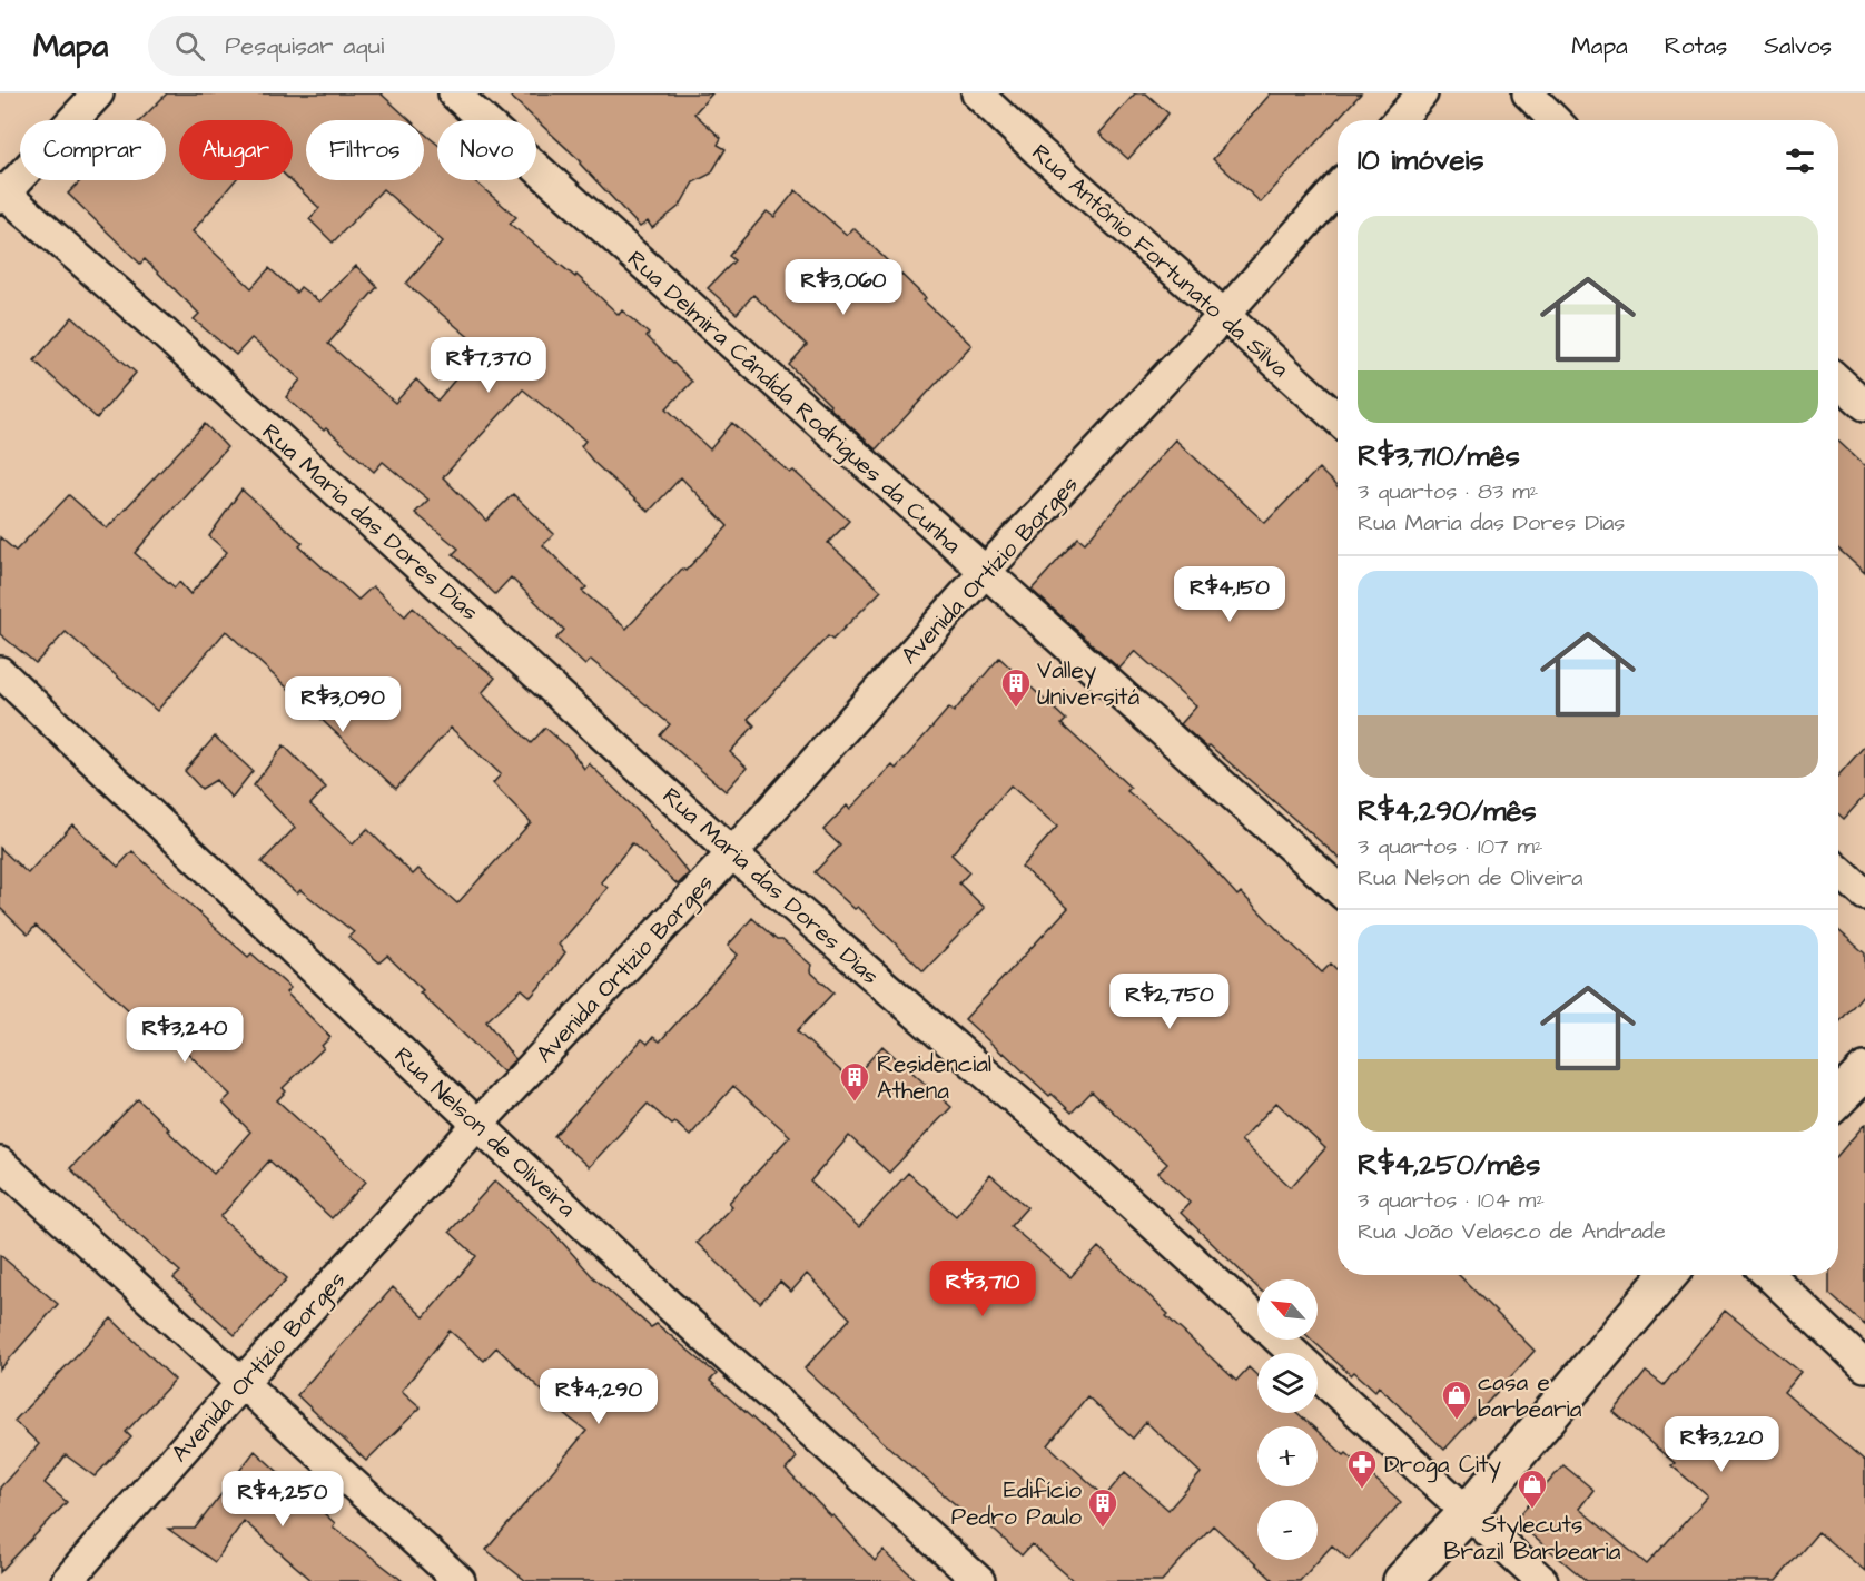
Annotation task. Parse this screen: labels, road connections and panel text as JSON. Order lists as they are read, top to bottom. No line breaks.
{"streets":{"street":["Rua Antônio Fortunato da Silva","Rua Delmira Cândida Rodrigues da Cunha","Rua Maria das Dores Dias","Avenida Ortízio Borges","Rua Nelson de Oliveira"]},"crossings":[["Rua Antônio Fortunato da Silva","Avenida Ortízio Borges"],["Rua Delmira Cândida Rodrigues da Cunha","Avenida Ortízio Borges"],["Rua Maria das Dores Dias","Avenida Ortízio Borges"],["Avenida Ortízio Borges","Rua Nelson de Oliveira"]],"places":{"building":["Valley Universitá","Residencial Athena","Edifício Pedro Paulo"],"shop":["casa e barbearia","Stylecuts Brazil Barbearia"],"pharmacy":["Droga City"]},"north":"top left","page":{"header":"Mapa","search":"Pesquisar aqui","nav":["Mapa","Rotas","Salvos"],"chip":["Comprar","Alugar","Filtros","Novo"],"heading":"10 imóveis","list":[{"name":"R$3,710/mês","note":"3 quartos · 83 m² · Rua Maria das Dores Dias"},{"name":"R$4,290/mês","note":"3 quartos · 107 m² · Rua Nelson de Oliveira"},{"name":"R$4,250/mês","note":"3 quartos · 104 m² · Rua João Velasco de Andrade"}],"price":["R$3,060","R$7,370","R$4,150","R$3,090","R$2,750","R$3,240","R$3,710","R$4,290","R$3,220","R$4,250"],"map_buttons":["+","−"]}}
